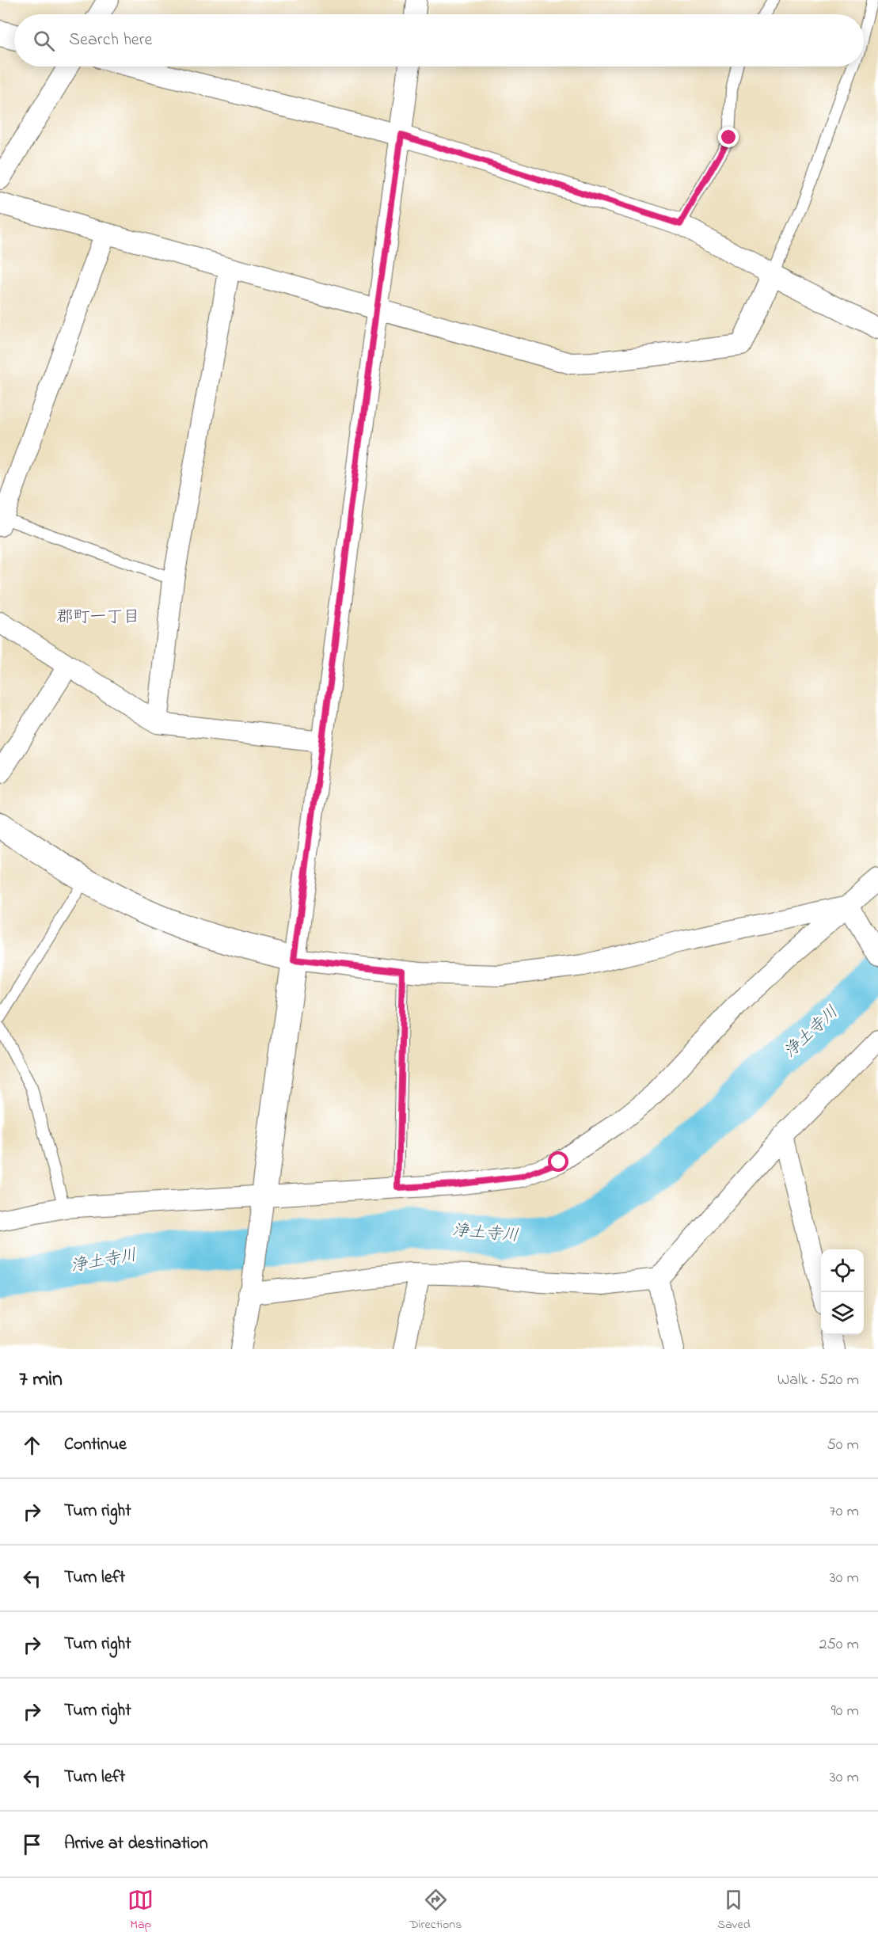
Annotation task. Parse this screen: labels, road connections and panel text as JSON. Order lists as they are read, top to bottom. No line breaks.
{"districts":["郡町一丁目"],"water":["浄土寺川"],"page":{"search":"Search here","heading":["7 min","Walk · 520 m"],"list":[["Continue","50 m"],["Turn right","70 m"],["Turn left","30 m"],["Turn right","250 m"],["Turn right","90 m"],["Turn left","30 m"],"Arrive at destination"],"nav":["Map","Directions","Saved"]}}
